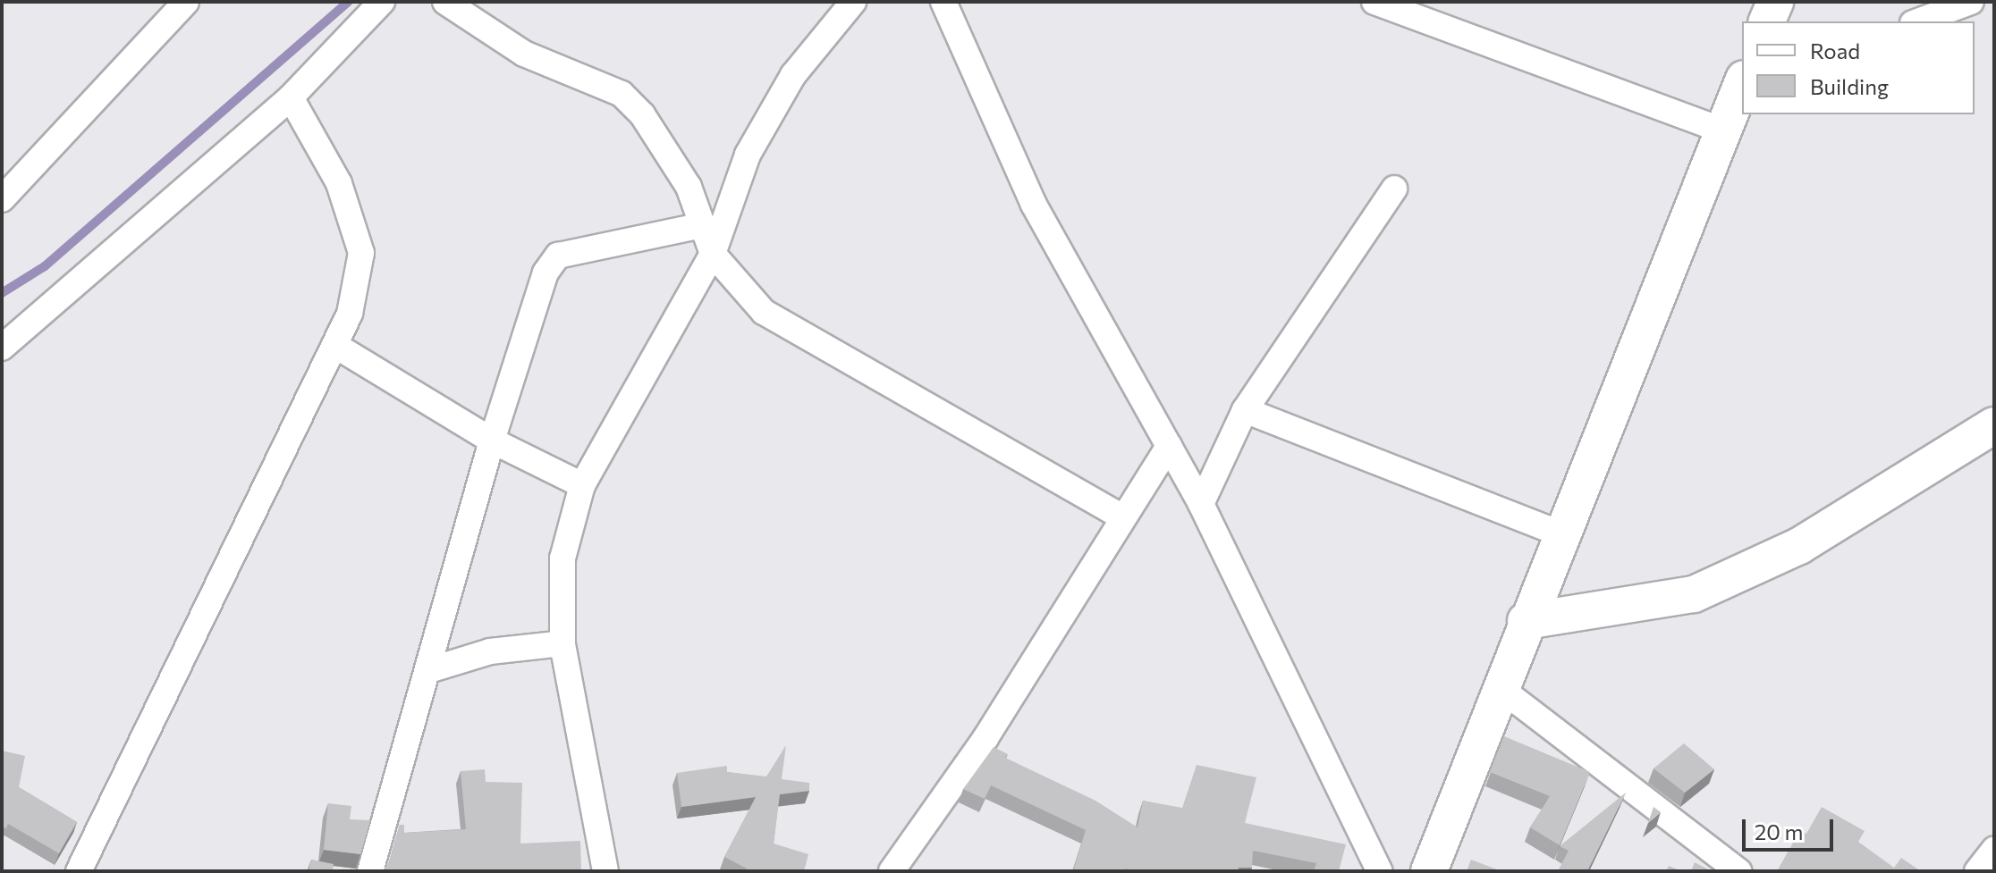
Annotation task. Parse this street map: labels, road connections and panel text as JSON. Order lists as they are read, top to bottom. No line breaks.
{"legend":["Road","Building"],"scale_bar":"20 m"}
